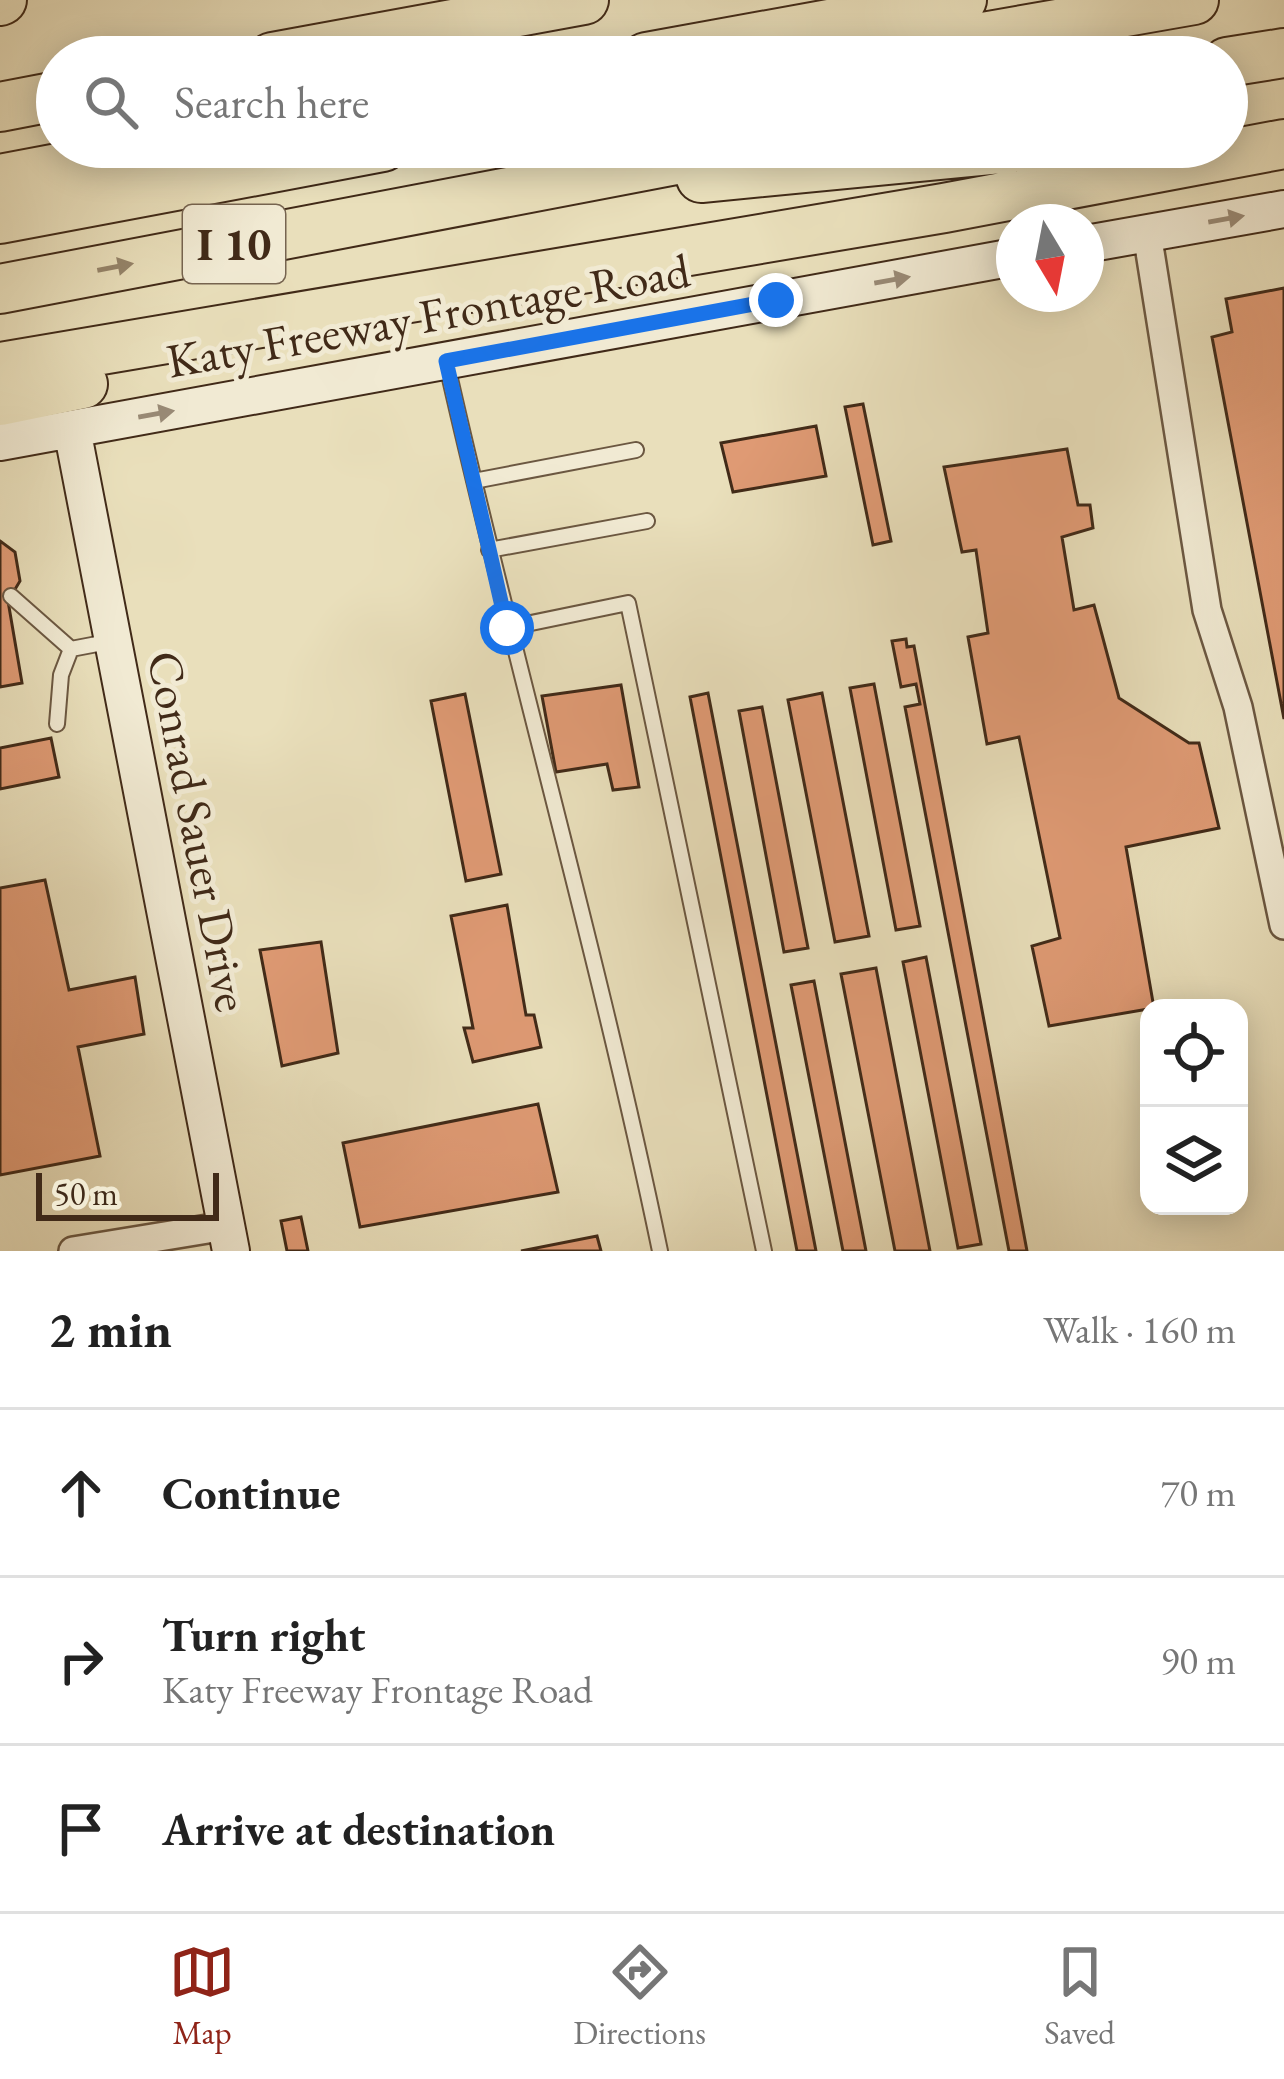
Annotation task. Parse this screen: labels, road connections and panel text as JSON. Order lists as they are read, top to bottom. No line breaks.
{"streets":{"highway":["I 10"],"main road":["Katy Freeway Frontage Road","Conrad Sauer Drive"]},"crossings":[["Katy Freeway Frontage Road","Conrad Sauer Drive"]],"one_way":["Katy Freeway Frontage Road"],"scale_bar":"50 m","north":"bottom","page":{"search":"Search here","scale":"50 m","heading":["2 min","Walk · 160 m"],"list":[["Continue","70 m"],["Turn right","Katy Freeway Frontage Road","90 m"],"Arrive at destination"],"nav":["Map","Directions","Saved"]}}
